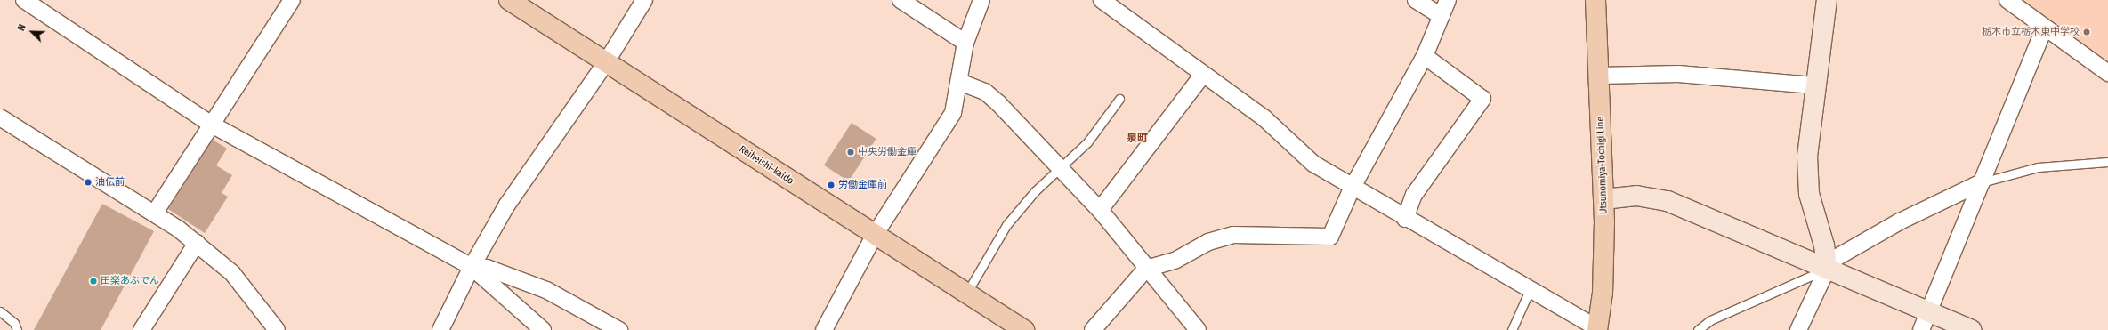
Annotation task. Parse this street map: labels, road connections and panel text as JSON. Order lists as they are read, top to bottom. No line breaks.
{"streets":{"main road":["Reiheishi-kaido","Utsunomiya-Tochigi Line"]},"districts":["泉町"],"places":["栃木市立栃木東中学校","中央労働金庫","油伝前","労働金庫前","田楽あぶでん"],"north":"top left"}
